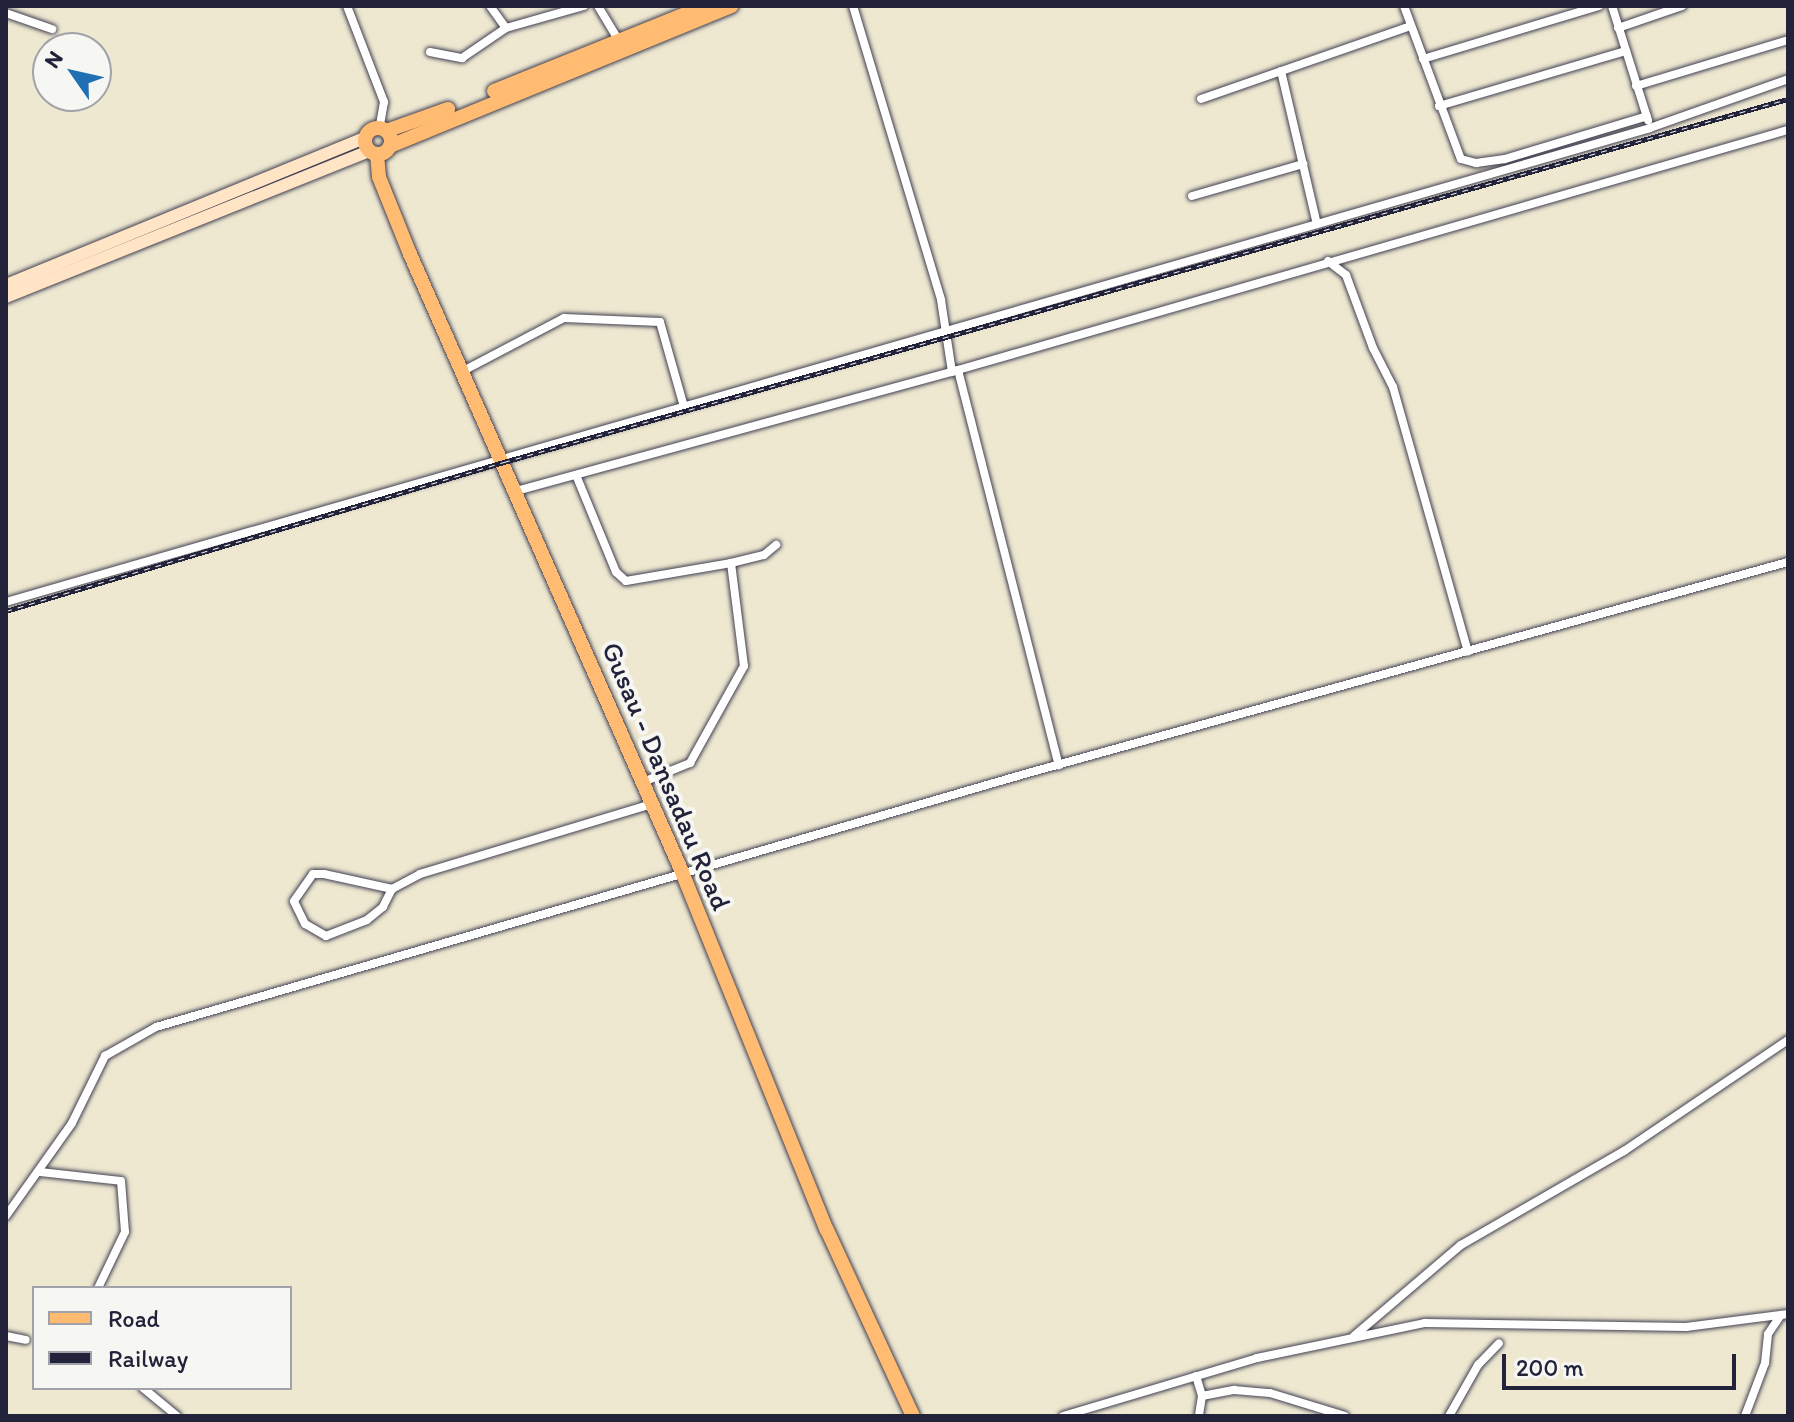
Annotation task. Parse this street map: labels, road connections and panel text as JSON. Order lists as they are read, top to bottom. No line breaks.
{"streets":{"main road":["Gusau - Dansadau Road"]},"legend":["Road","Railway"],"scale_bar":"200 m","north":"top left"}
